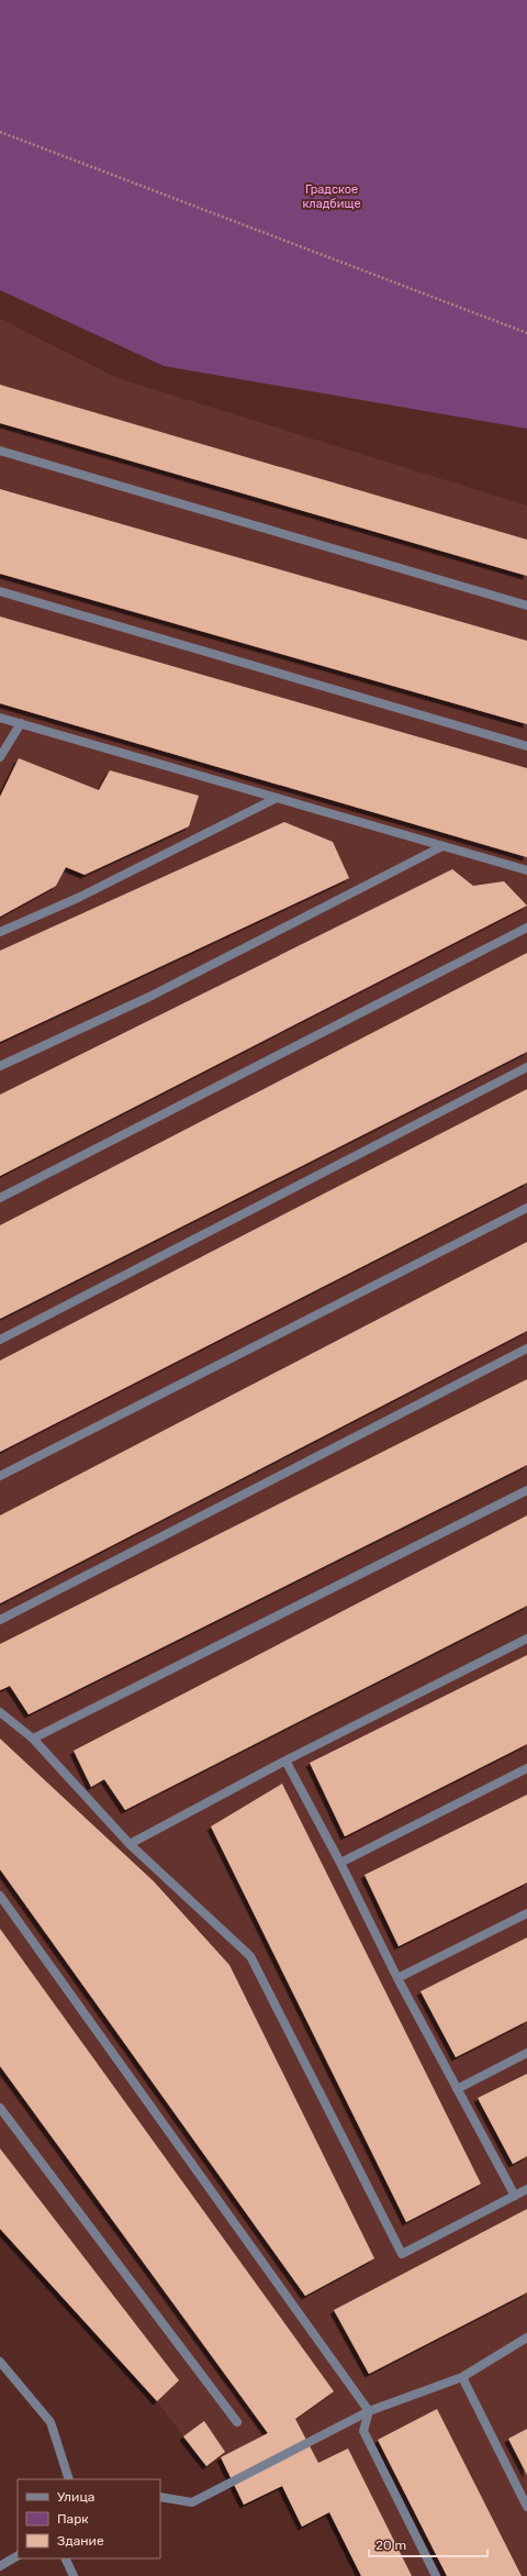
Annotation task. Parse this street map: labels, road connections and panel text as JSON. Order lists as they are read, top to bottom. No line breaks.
{"parks":["Градское кладбище"],"legend":["Улица","Парк","Здание"],"scale_bar":"20 m"}
